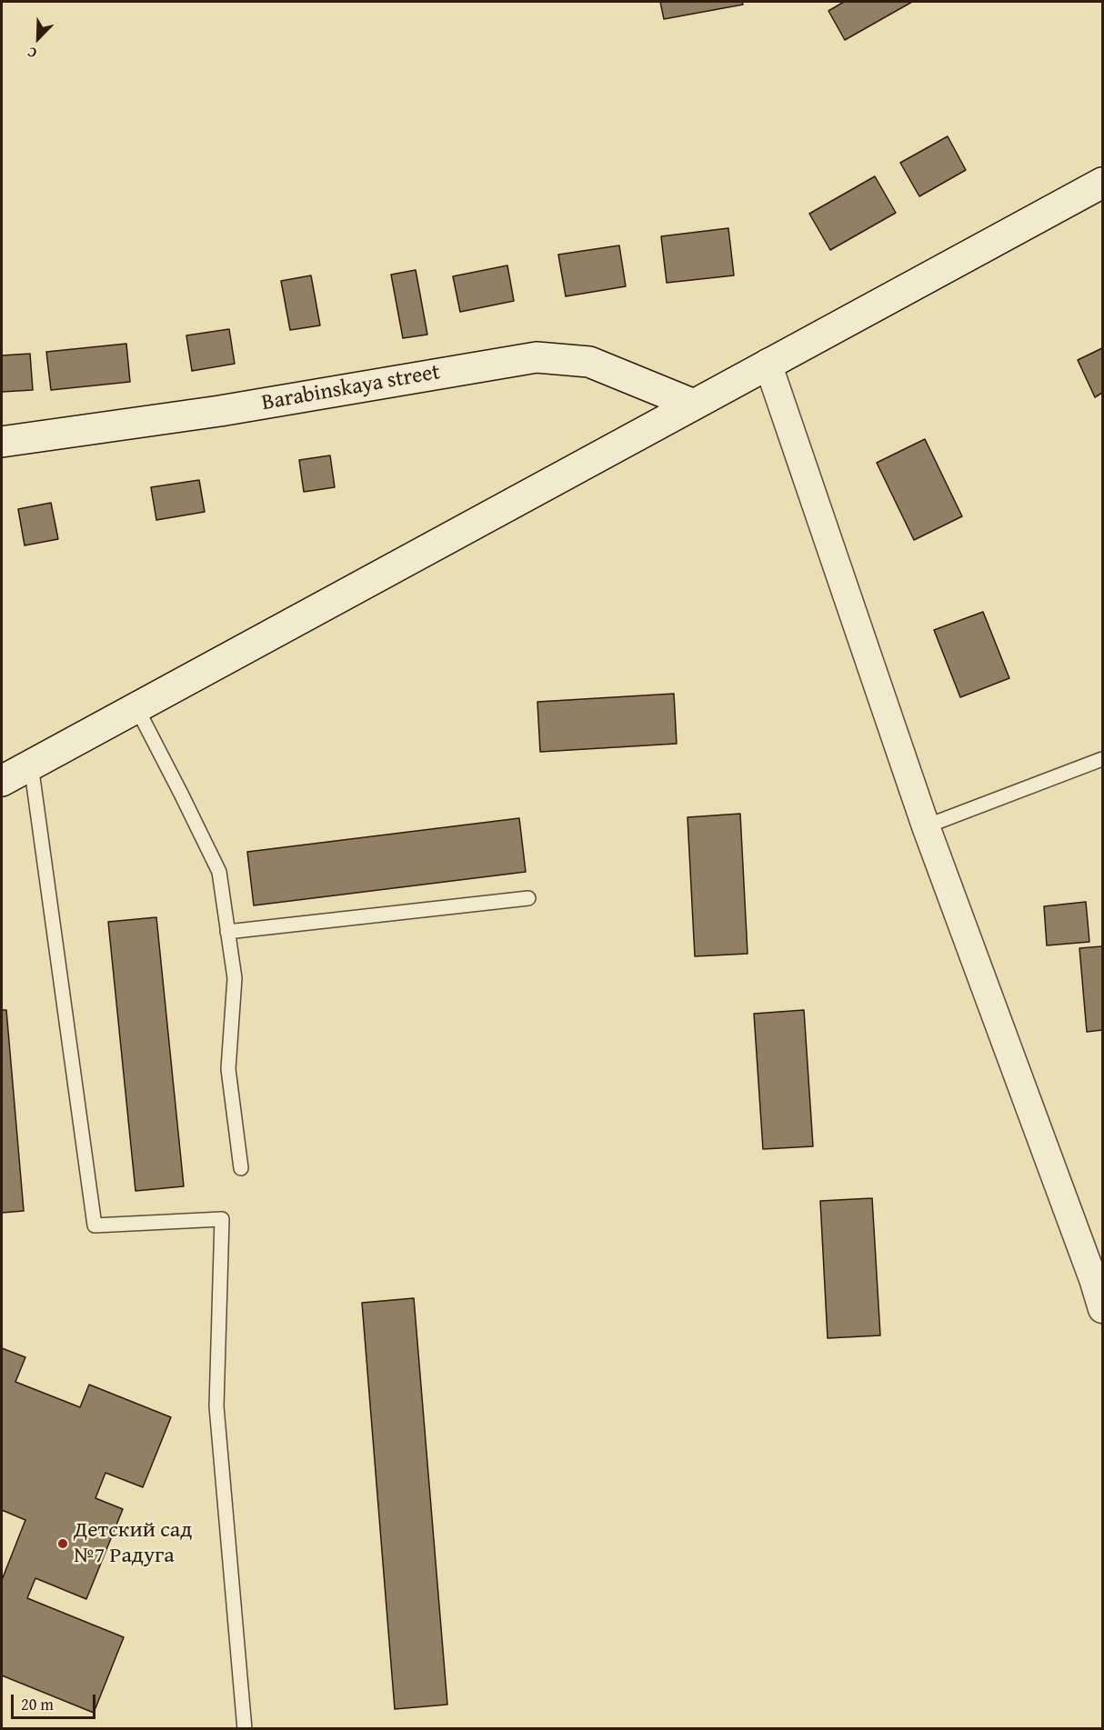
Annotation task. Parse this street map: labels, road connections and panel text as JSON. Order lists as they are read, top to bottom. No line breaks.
{"streets":{"main road":["Barabinskaya street"]},"places":["Детский сад №7 Радуга"],"scale_bar":"20 m","north":"bottom left"}
